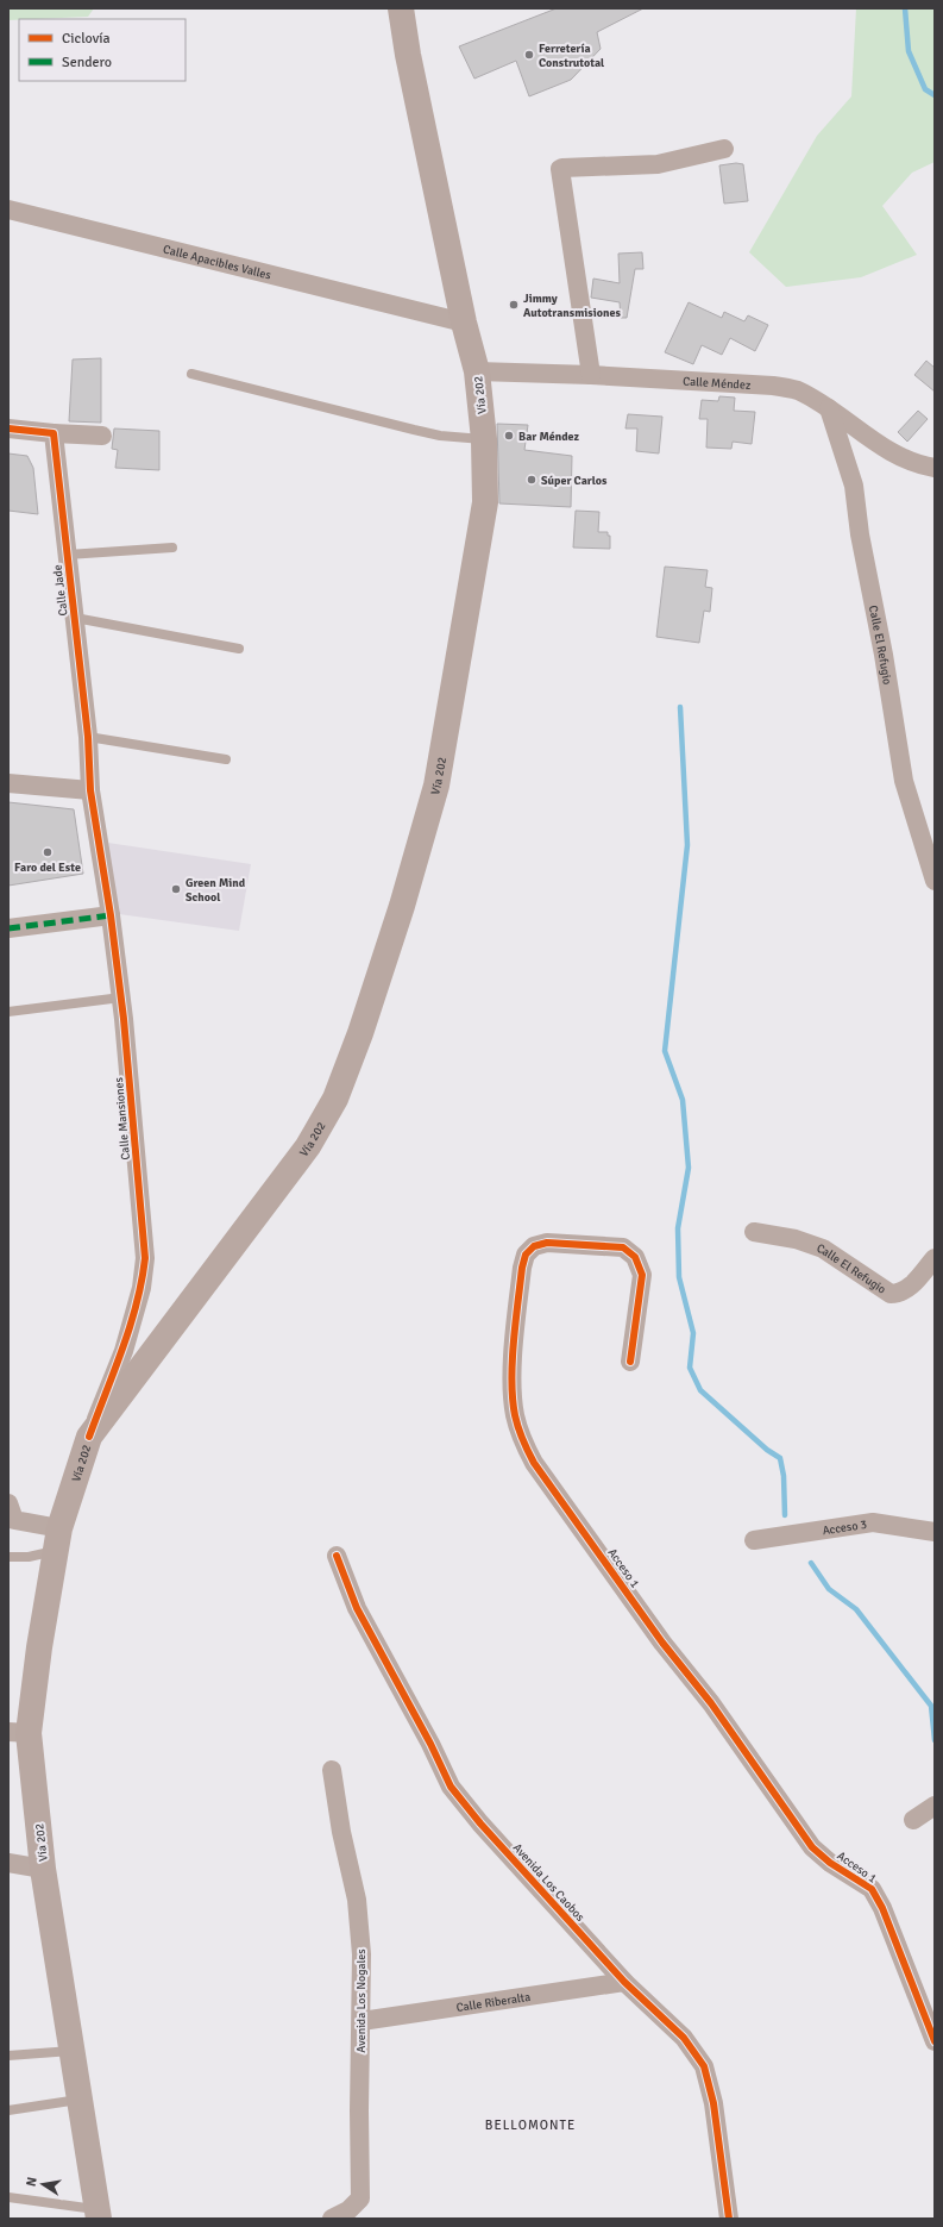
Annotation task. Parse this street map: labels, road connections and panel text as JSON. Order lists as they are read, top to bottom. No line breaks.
{"streets":{"main road":["Vía 202"],"street":["Calle Apacibles Valles","Calle Méndez","Calle Jade","Calle El Refugio","Calle Mansiones","Acceso 3","Acceso 1","Avenida Los Caobos","Avenida Los Nogales","Calle Riberalta"]},"crossings":[["Calle Apacibles Valles","Vía 202"],["Calle Méndez","Vía 202"],["Calle Méndez","Calle El Refugio"],["Vía 202","Calle Mansiones"],["Calle Jade","Calle Mansiones"],["Avenida Los Caobos","Calle Riberalta"],["Avenida Los Nogales","Calle Riberalta"]],"districts":["BELLOMONTE"],"places":["Ferretería Construtotal","Jimmy Autotransmisiones","Bar Méndez","Súper Carlos","Faro del Este","Green Mind School"],"legend":["Ciclovía","Sendero"],"north":"left"}
